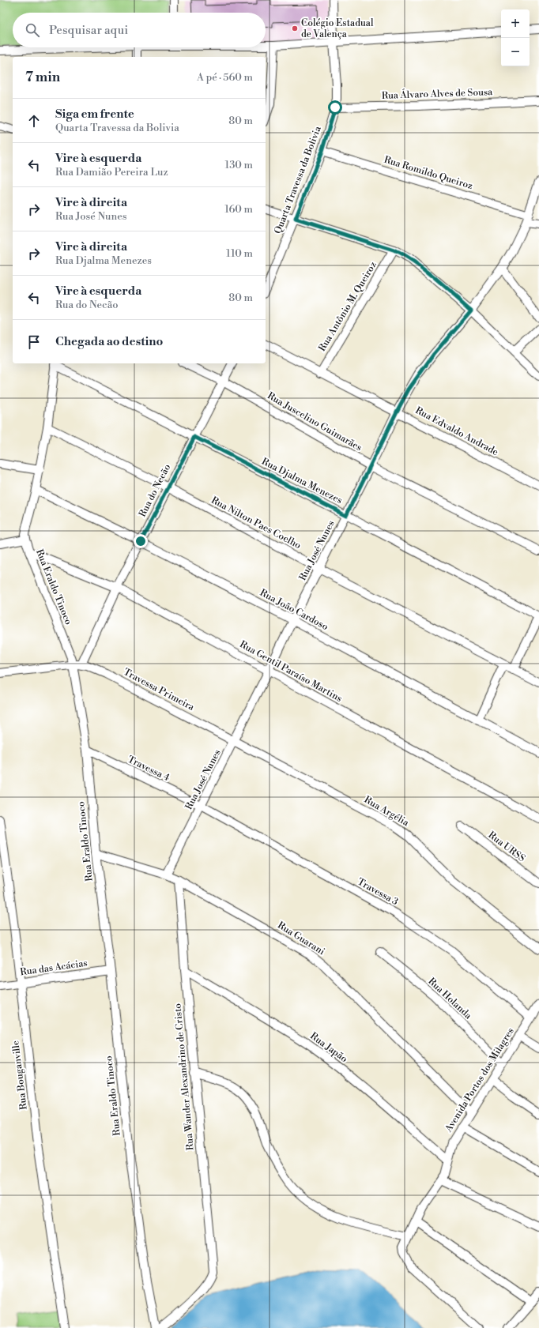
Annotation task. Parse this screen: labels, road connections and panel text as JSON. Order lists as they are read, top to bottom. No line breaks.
{"streets":{"street":["Rua Álvaro Alves de Sousa","Rua Romildo Queiroz","Quarta Travessa da Bolivia","Rua Antônio M. Queiroz","Rua Juscelino Guimarães","Rua Edvaldo Andrade","Rua Djalma Menezes","Rua do Necão","Rua Nilton Paes Coelho","Rua José Nunes","Rua Eraldo Tinoco","Rua João Cardoso","Rua Gentil Paraíso Martins","Travessa Primeira","Travessa 4","Rua Argélia","Rua URSS","Travessa 3","Rua Guarani","Rua das Acácias","Rua Holanda","Rua Japão","Rua Bouganville","Rua Wander Alexandrino de Cristo","Avenida Portos dos Milagres"]},"crossings":[["Rua Álvaro Alves de Sousa","Quarta Travessa da Bolivia"],["Rua Romildo Queiroz","Quarta Travessa da Bolivia"],["Rua Romildo Queiroz","Rua José Nunes"],["Rua Antônio M. Queiroz","Rua Edvaldo Andrade"],["Rua Juscelino Guimarães","Rua do Necão"],["Rua Juscelino Guimarães","Rua José Nunes"],["Rua Edvaldo Andrade","Rua José Nunes"],["Rua Djalma Menezes","Rua do Necão"],["Rua Djalma Menezes","Rua José Nunes"],["Rua Djalma Menezes","Rua Eraldo Tinoco"],["Rua do Necão","Rua Nilton Paes Coelho"],["Rua do Necão","Rua João Cardoso"],["Rua do Necão","Rua Gentil Paraíso Martins"],["Rua do Necão","Travessa Primeira"],["Rua Nilton Paes Coelho","Rua José Nunes"],["Rua Nilton Paes Coelho","Rua Eraldo Tinoco"],["Rua José Nunes","Rua João Cardoso"],["Rua José Nunes","Rua Gentil Paraíso Martins"],["Rua José Nunes","Travessa Primeira"],["Rua José Nunes","Travessa 4"],["Rua José Nunes","Rua Argélia"],["Rua José Nunes","Travessa 3"],["Rua José Nunes","Rua Guarani"],["Rua Eraldo Tinoco","Rua João Cardoso"],["Rua Eraldo Tinoco","Rua Gentil Paraíso Martins"],["Rua Eraldo Tinoco","Travessa Primeira"],["Rua Eraldo Tinoco","Travessa 4"],["Rua Eraldo Tinoco","Rua Guarani"],["Rua Eraldo Tinoco","Rua das Acácias"],["Travessa Primeira","Rua Argélia"],["Travessa 4","Travessa 3"],["Travessa 3","Avenida Portos dos Milagres"],["Rua Guarani","Rua Wander Alexandrino de Cristo"],["Rua Guarani","Avenida Portos dos Milagres"],["Rua das Acácias","Rua Bouganville"],["Rua Holanda","Avenida Portos dos Milagres"],["Rua Japão","Rua Wander Alexandrino de Cristo"],["Rua Japão","Avenida Portos dos Milagres"]],"places":["Colégio Estadual de Valença"],"page":{"map_buttons":["+","−"],"search":"Pesquisar aqui","heading":["7 min","A pé · 560 m"],"list":[["Siga em frente","Quarta Travessa da Bolivia","80 m"],["Vire à esquerda","Rua Damião Pereira Luz","130 m"],["Vire à direita","Rua José Nunes","160 m"],["Vire à direita","Rua Djalma Menezes","110 m"],["Vire à esquerda","Rua do Necão","80 m"],"Chegada ao destino"]}}
